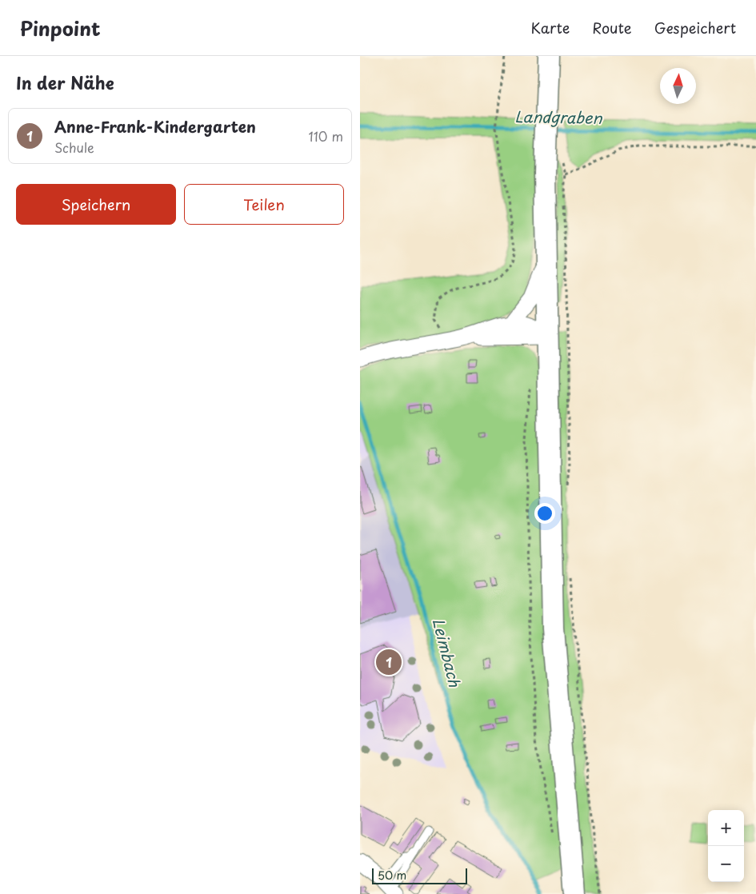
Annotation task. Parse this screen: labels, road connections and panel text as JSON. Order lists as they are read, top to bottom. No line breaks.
{"water":["Landgraben","Leimbach"],"scale_bar":"50 m","north":"top","page":{"header":"Pinpoint","nav":["Karte","Route","Gespeichert"],"heading":"In der Nähe","list":[{"mark":"1","name":"Anne-Frank-Kindergarten","note":"Schule","value":"110 m"}],"buttons":["Speichern","Teilen"],"pins":"1","map_buttons":["+","−"],"scale":"50 m"}}
